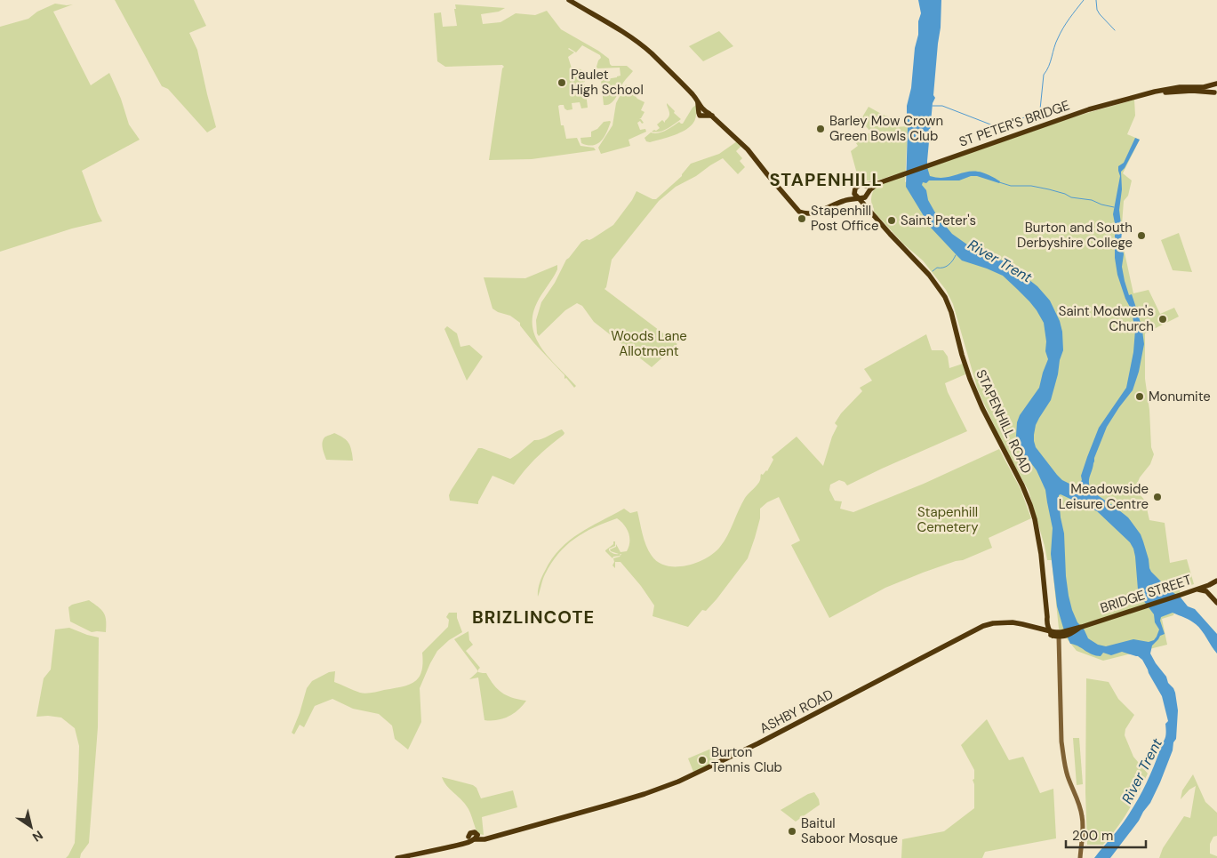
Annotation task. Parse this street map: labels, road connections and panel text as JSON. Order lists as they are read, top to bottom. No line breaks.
{"streets":{"highway":["ST PETER'S BRIDGE","STAPENHILL ROAD","BRIDGE STREET","ASHBY ROAD"]},"crossings":[["ST PETER'S BRIDGE","STAPENHILL ROAD"],["STAPENHILL ROAD","ASHBY ROAD"],["BRIDGE STREET","ASHBY ROAD"]],"districts":["STAPENHILL","BRIZLINCOTE"],"water":["River Trent"],"parks":["Woods Lane Allotment","Stapenhill Cemetery"],"places":["Paulet High School","Barley Mow Crown Green Bowls Club","Stapenhill Post Office","Saint Peter's","Burton and South Derbyshire College","Saint Modwen's Church","Monumite","Meadowside Leisure Centre","Burton Tennis Club","Baitul Saboor Mosque"],"scale_bar":"200 m","north":"bottom right"}
